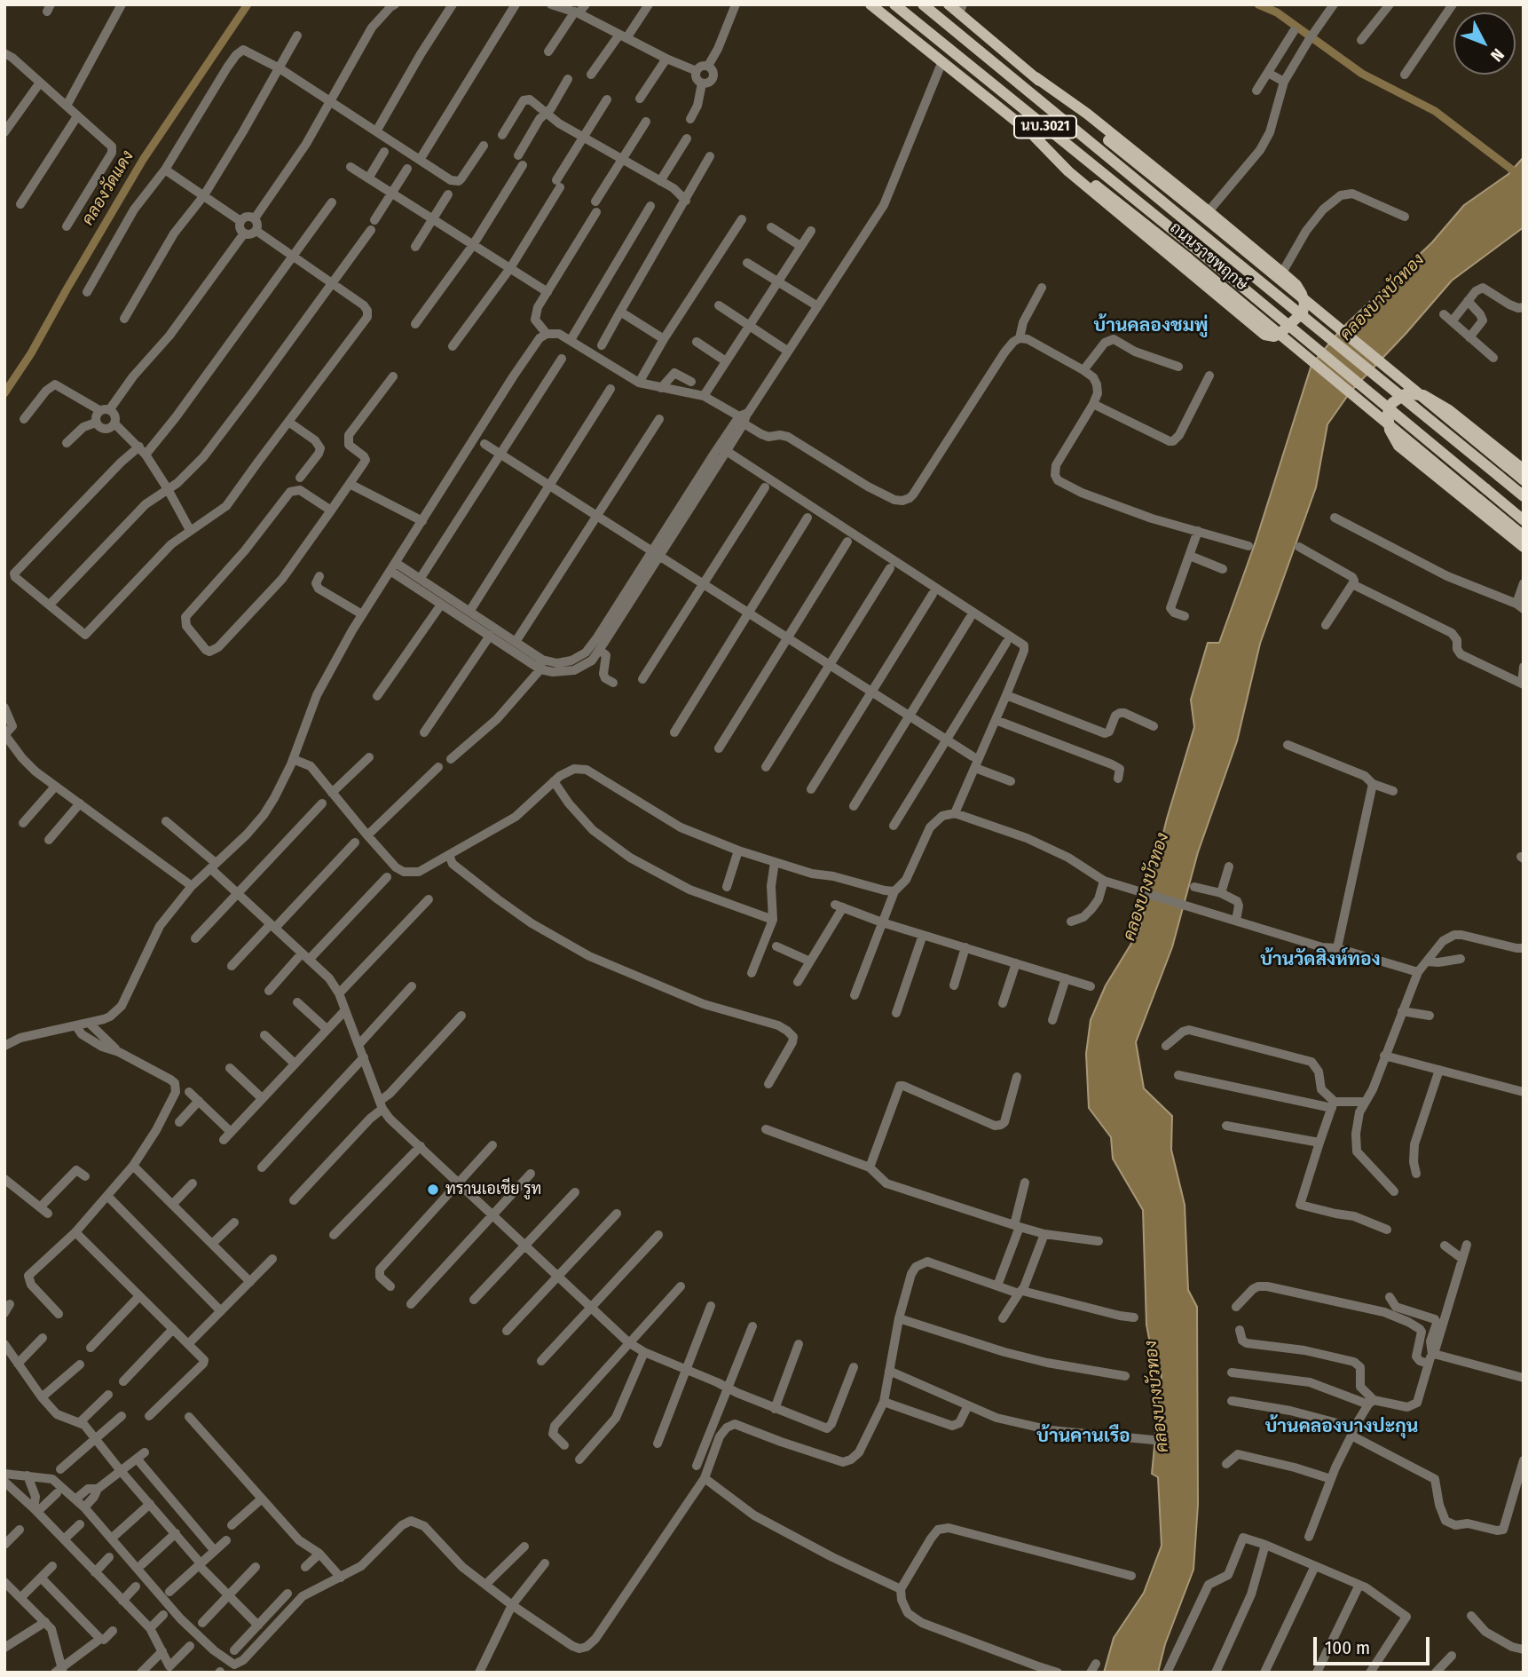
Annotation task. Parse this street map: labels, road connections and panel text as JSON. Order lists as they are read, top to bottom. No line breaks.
{"streets":{"main road":["นบ.3021","ถนนราชพฤกษ์"]},"districts":["บ้านคลองชมพู่","บ้านวัดสิงห์ทอง","บ้านคลองบางปะกุน","บ้านคานเรือ"],"water":["คลองวัดแดง","คลองบางบัวทอง"],"places":["ทรานเอเชีย รูท"],"scale_bar":"100 m","north":"bottom right"}
